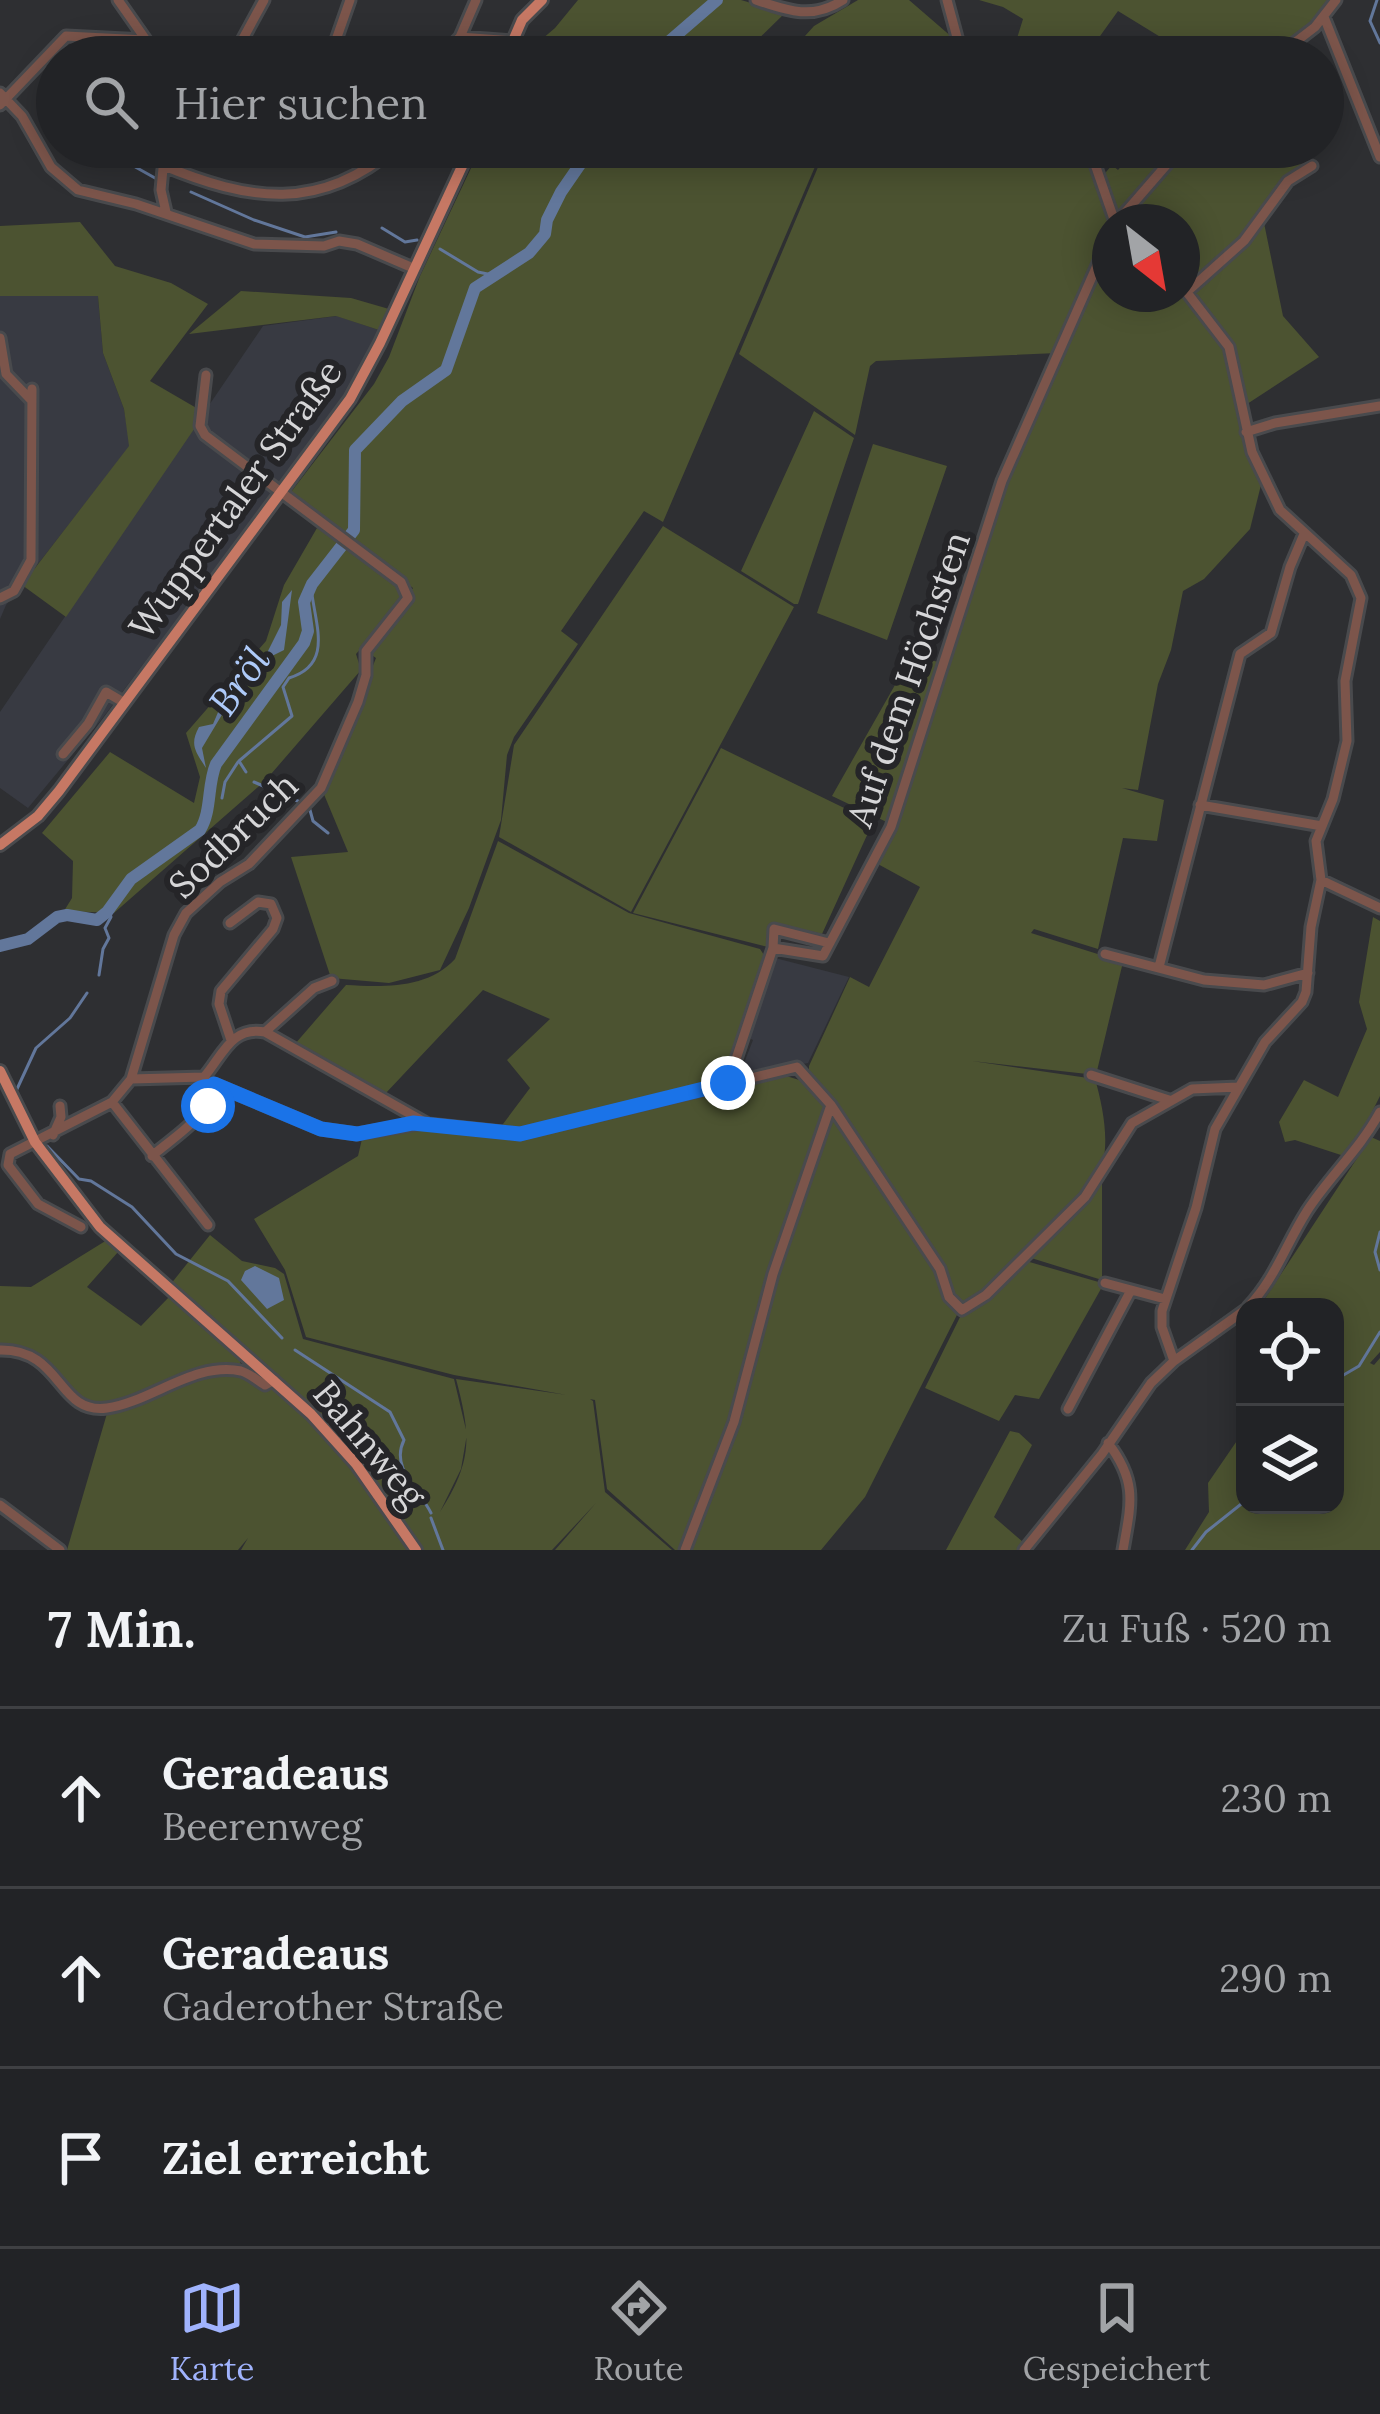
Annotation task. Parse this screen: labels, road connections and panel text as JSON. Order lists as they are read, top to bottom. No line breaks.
{"streets":{"main road":["Wuppertaler Straße","Bahnweg"],"street":["Auf dem Höchsten","Sodbruch"]},"crossings":[["Wuppertaler Straße","Sodbruch"]],"water":["Bröl"],"north":"bottom right","page":{"search":"Hier suchen","heading":["7 Min.","Zu Fuß · 520 m"],"list":[["Geradeaus","Beerenweg","230 m"],["Geradeaus","Gaderother Straße","290 m"],"Ziel erreicht"],"nav":["Karte","Route","Gespeichert"]}}
